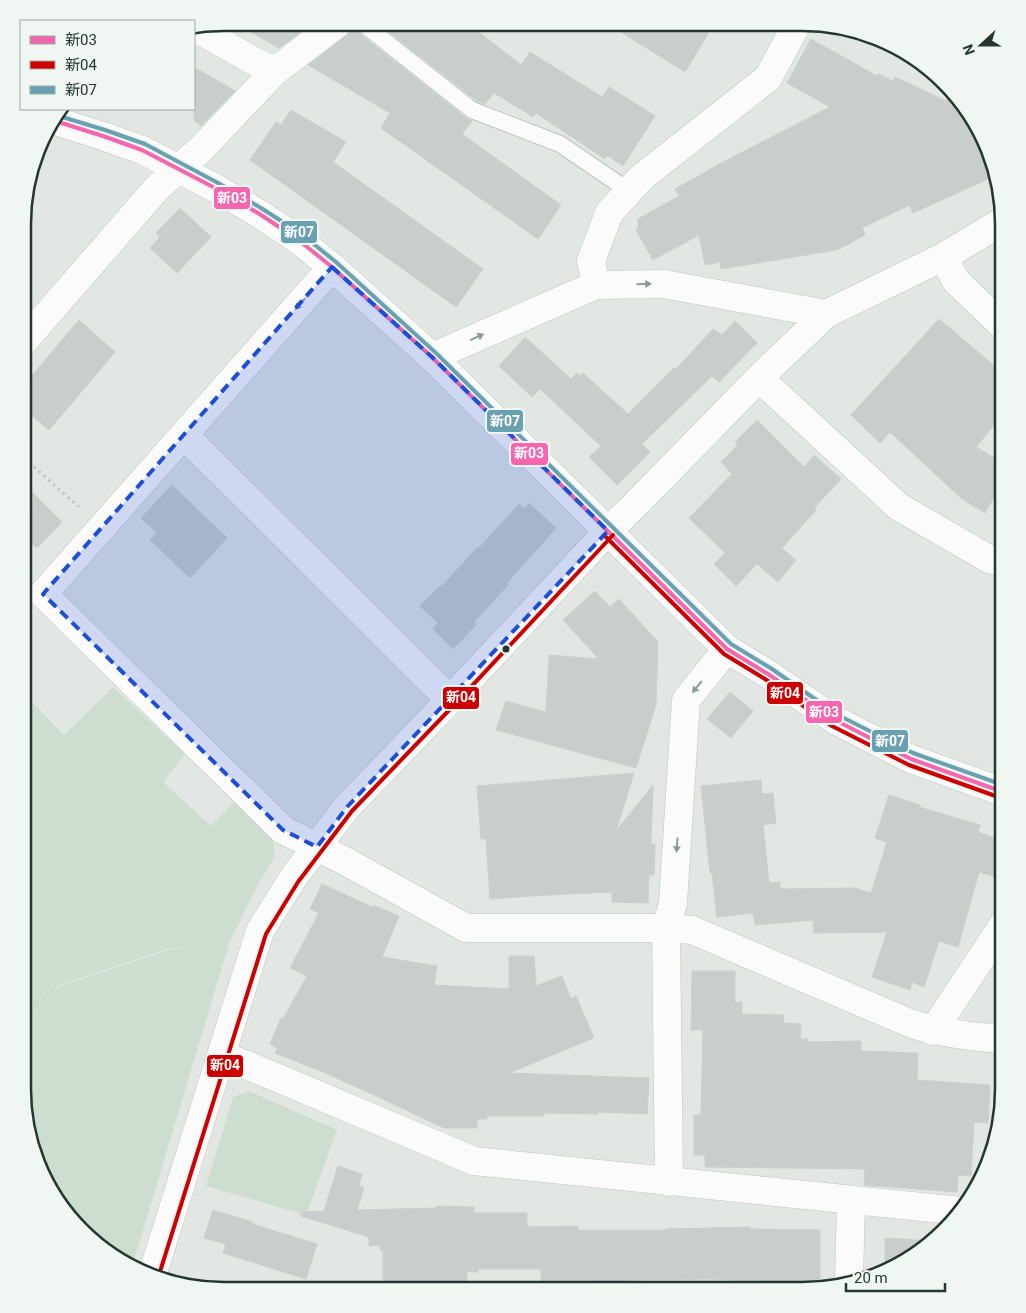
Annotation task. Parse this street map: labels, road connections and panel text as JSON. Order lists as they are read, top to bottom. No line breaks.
{"lines":["transit line 新07","transit line 新03","transit line 新04"],"legend":["新03","新04","新07"],"scale_bar":"20 m","north":"left"}
